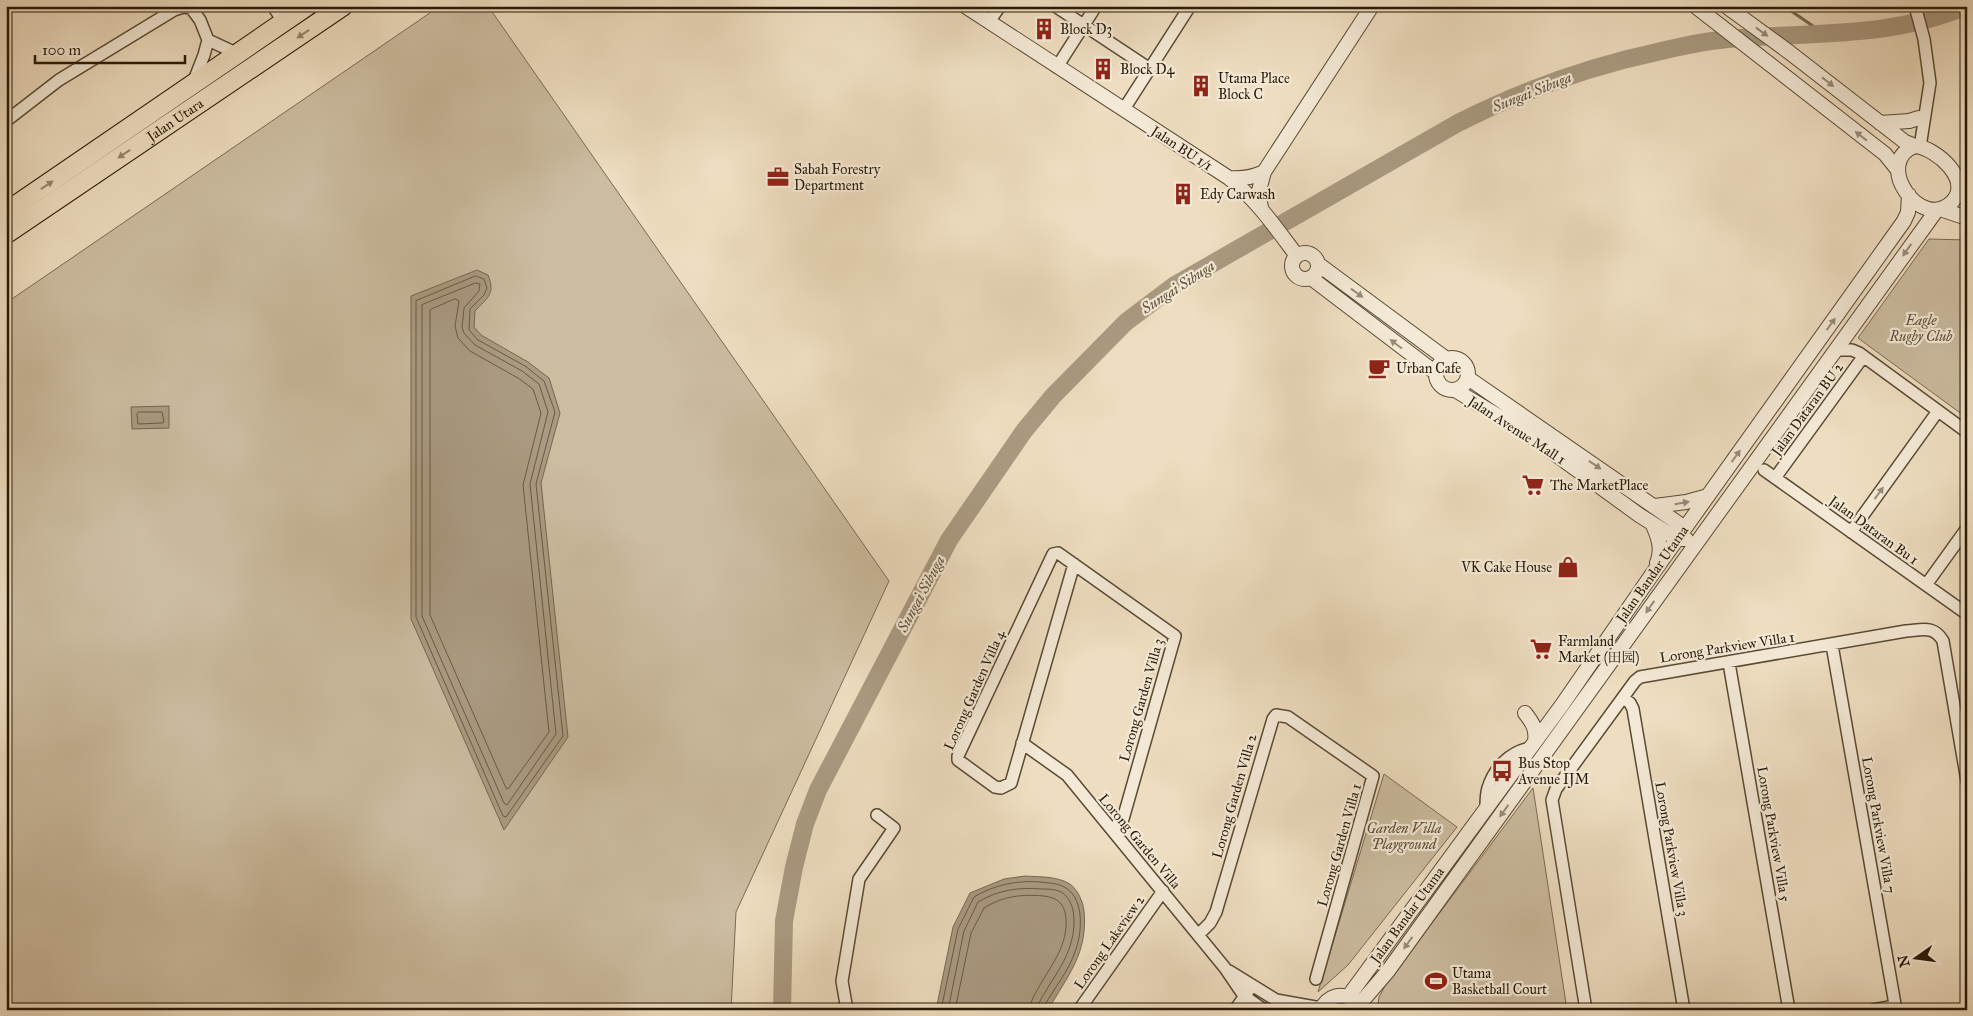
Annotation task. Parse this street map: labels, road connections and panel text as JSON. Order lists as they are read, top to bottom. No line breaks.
{"streets":{"highway":["Jalan Utara"],"street":["Jalan BU 1/1","Jalan Dataran BU 2","Jalan Avenue Mall 1","Jalan Dataran Bu 1","Jalan Bandar Utama","Lorong Parkview Villa 1","Lorong Garden Villa 4","Lorong Garden Villa 3","Lorong Garden Villa 2","Lorong Parkview Villa 7","Lorong Parkview Villa 5","Lorong Garden Villa","Lorong Garden Villa 1","Lorong Parkview Villa 3","Lorong Lakeview 2"]},"crossings":[["Jalan Dataran BU 2","Jalan Dataran Bu 1"],["Jalan Avenue Mall 1","Jalan Bandar Utama"],["Lorong Parkview Villa 1","Lorong Parkview Villa 7"],["Lorong Parkview Villa 1","Lorong Parkview Villa 5"],["Lorong Parkview Villa 1","Lorong Parkview Villa 3"],["Lorong Garden Villa 4","Lorong Garden Villa 3"],["Lorong Garden Villa 4","Lorong Garden Villa"],["Lorong Garden Villa 3","Lorong Garden Villa"],["Lorong Garden Villa 2","Lorong Garden Villa"],["Lorong Garden Villa 2","Lorong Garden Villa 1"],["Lorong Garden Villa","Lorong Lakeview 2"]],"water":["Sungai Sibuga"],"parks":["Eagle Rugby Club","Garden Villa Playground"],"places":{"building":["Block D3","Block D4","Utama Place Block C","Edy Carwash"],"office":["Sabah Forestry Department"],"cafe":["Urban Cafe"],"supermarket":["The MarketPlace","Farmland Market (田园)"],"shop":["VK Cake House"],"bus stop":["Bus Stop Avenue IJM"],"sports":["Utama Basketball Court"]},"scale_bar":"100 m","north":"left"}
